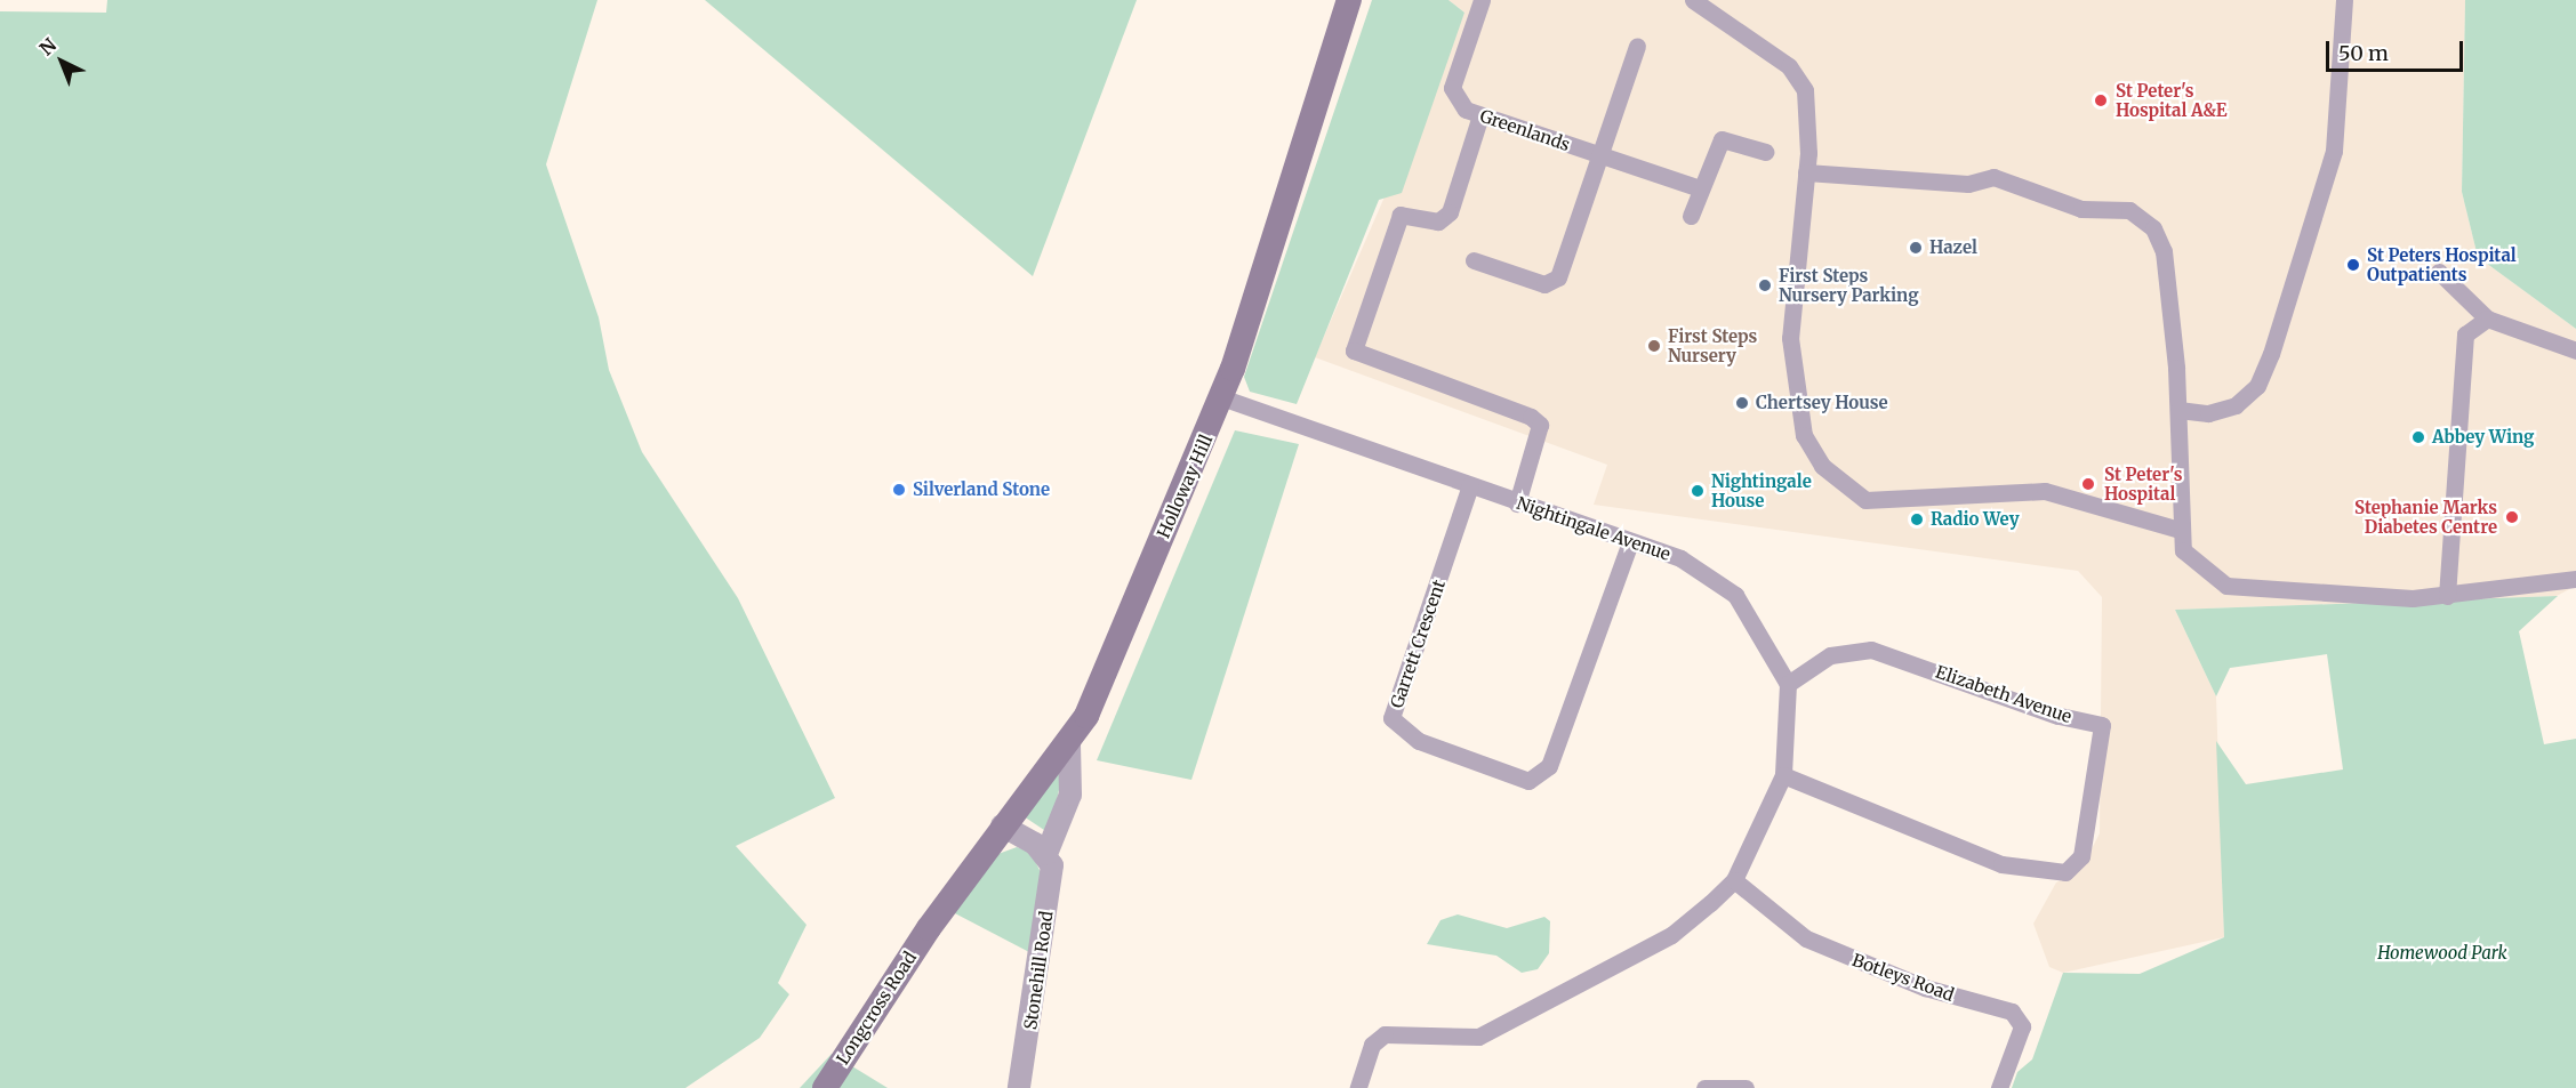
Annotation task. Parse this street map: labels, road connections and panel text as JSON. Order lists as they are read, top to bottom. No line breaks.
{"streets":{"main road":["Holloway Hill","Longcross Road"],"street":["Greenlands","Nightingale Avenue","Garrett Crescent","Elizabeth Avenue","Stonehill Road","Botleys Road"]},"crossings":[["Holloway Hill","Nightingale Avenue"],["Holloway Hill","Stonehill Road"],["Holloway Hill","Longcross Road"],["Nightingale Avenue","Garrett Crescent"],["Nightingale Avenue","Elizabeth Avenue"],["Nightingale Avenue","Botleys Road"]],"parks":["Homewood Park"],"places":["St Peter's Hospital A&E","Hazel","St Peters Hospital Outpatients","First Steps Nursery Parking","First Steps Nursery","Chertsey House","Abbey Wing","St Peter's Hospital","Silverland Stone","Nightingale House","Stephanie Marks Diabetes Centre","Radio Wey"],"scale_bar":"50 m","north":"top left"}
